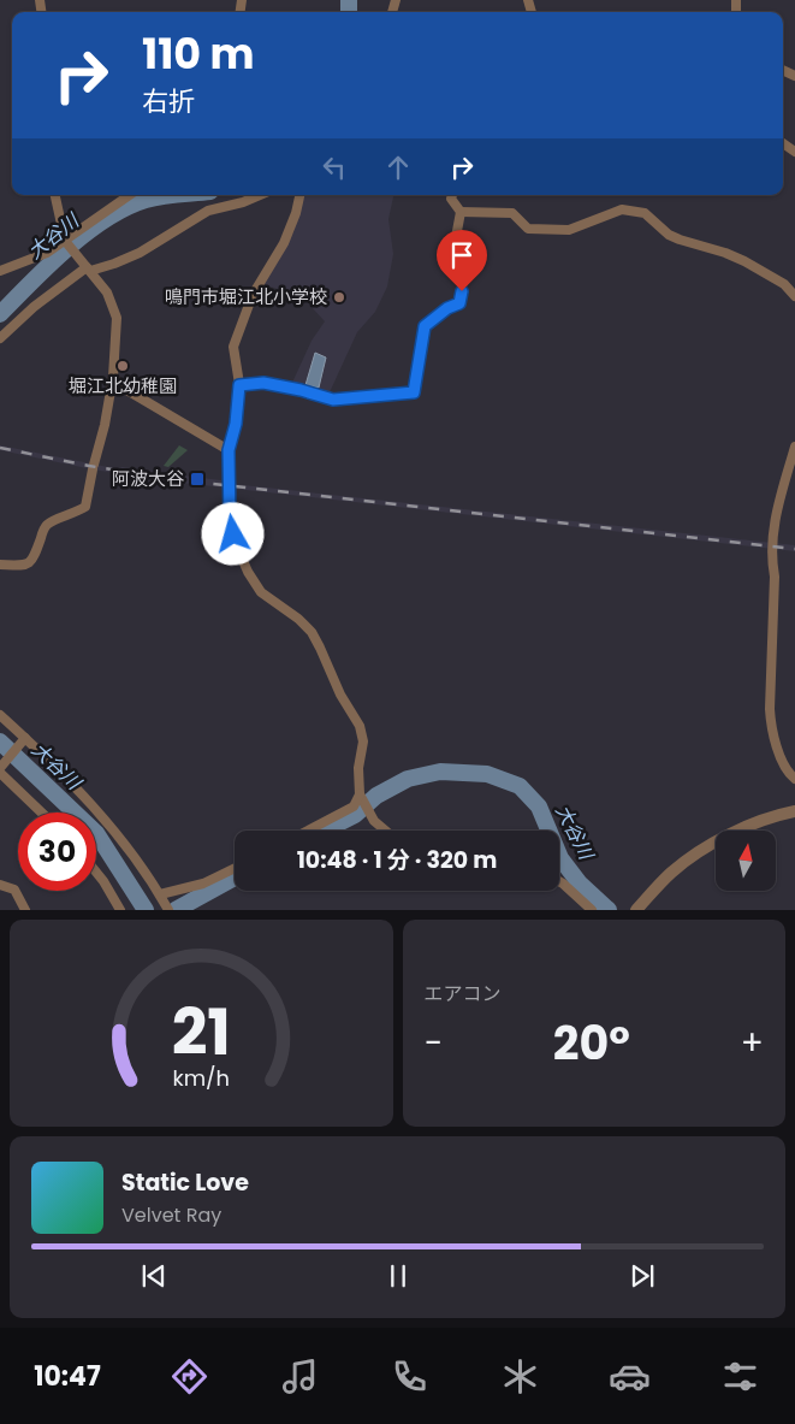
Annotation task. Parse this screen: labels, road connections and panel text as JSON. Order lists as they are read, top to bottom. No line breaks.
{"water":["大谷川"],"places":{"other":["鳴門市堀江北小学校","堀江北幼稚園"],"transit":["阿波大谷"]},"north":"top","page":{"turn":["110 m","右折"],"limit":"30","trip":"10:48 · 1 分 · 320 m","tile":"エアコン","heat":["−","20°","+"],"song":["Static Love","Velvet Ray"],"tabs":"10:47","gauge":["21","km/h"]}}
